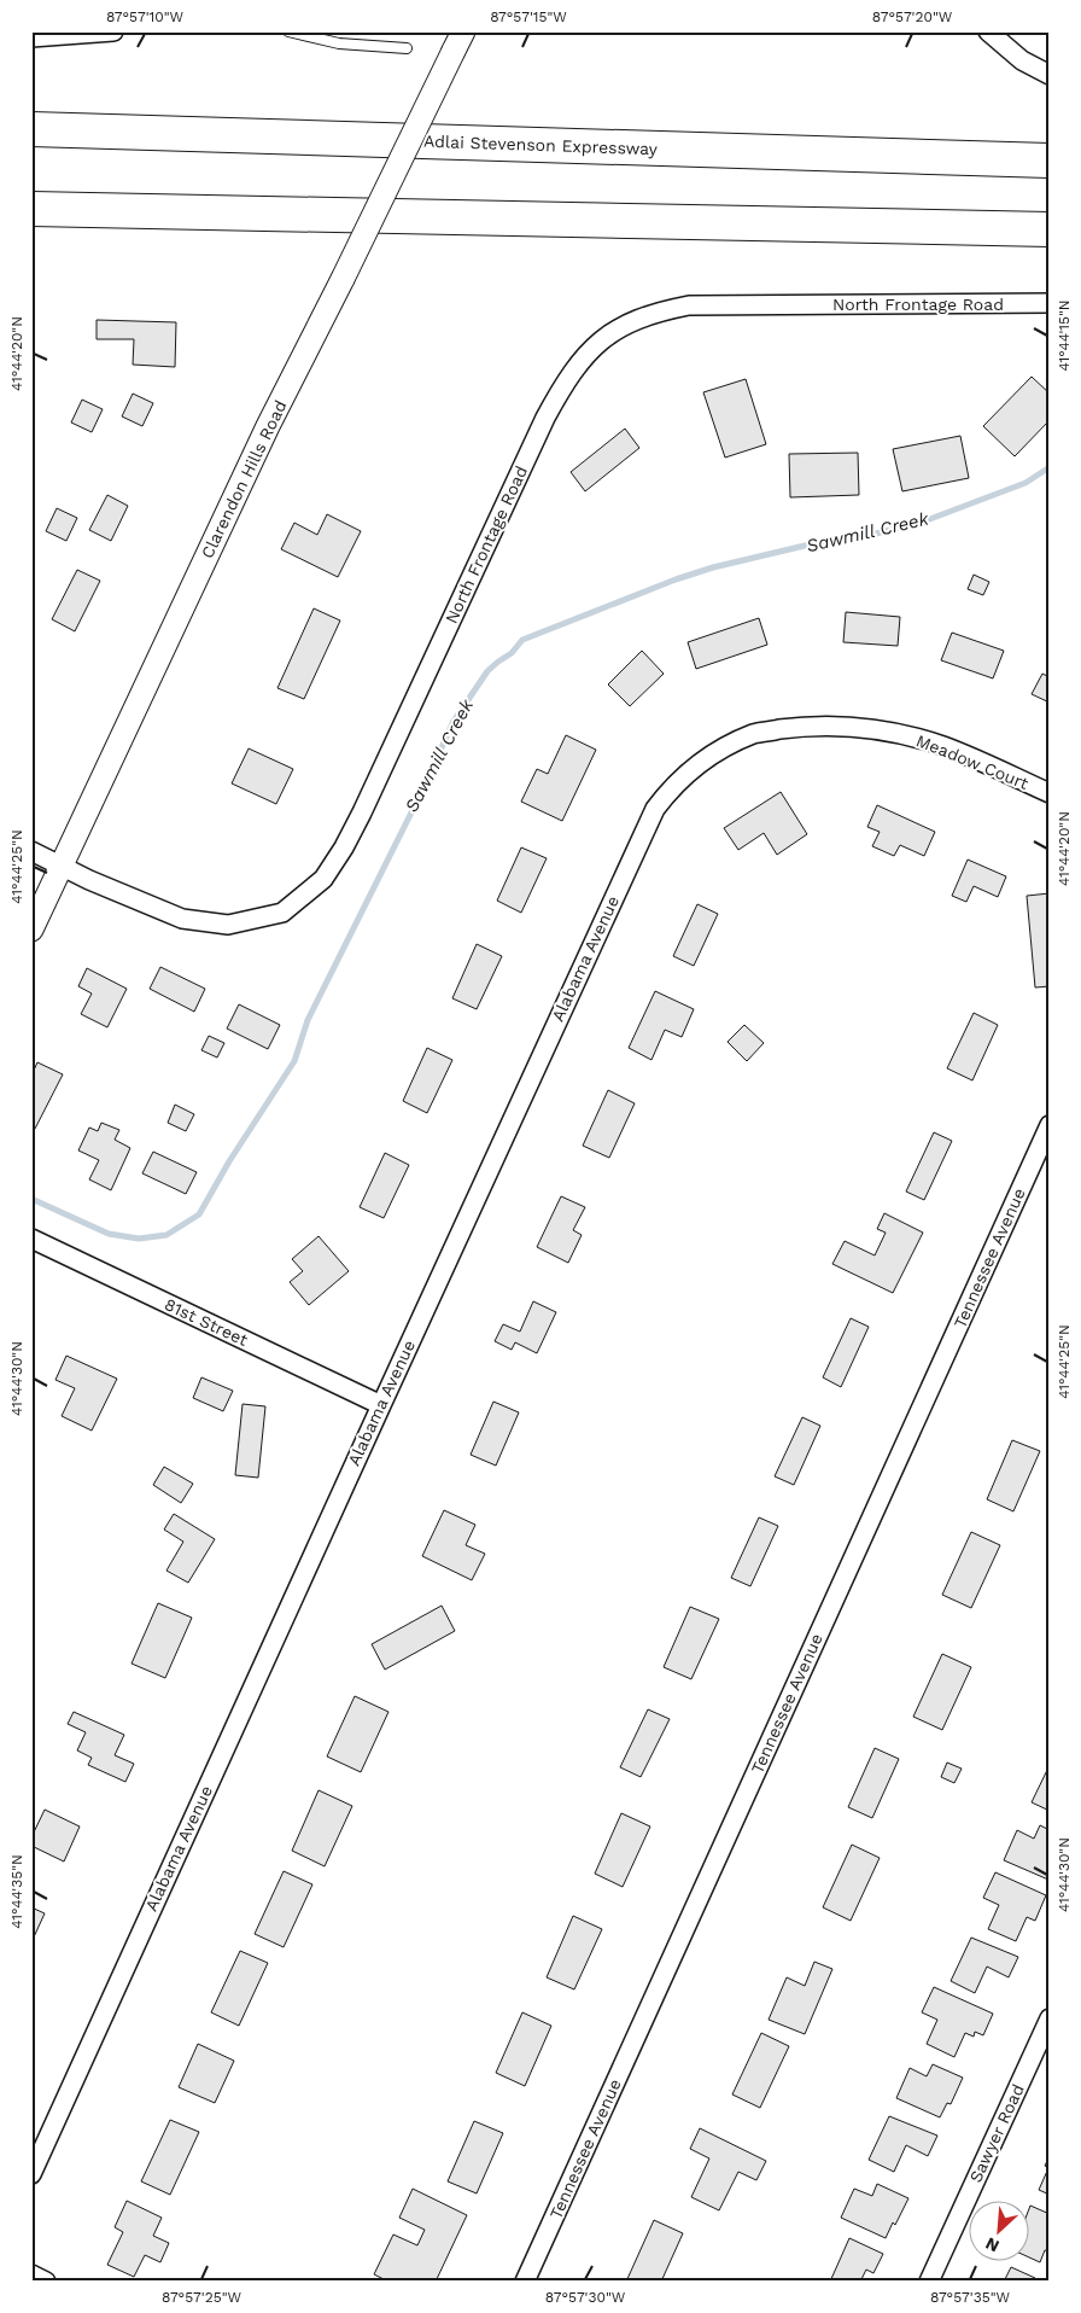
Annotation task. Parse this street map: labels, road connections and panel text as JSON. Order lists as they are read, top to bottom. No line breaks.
{"streets":{"highway":["Adlai Stevenson Expressway"],"street":["North Frontage Road","Clarendon Hills Road","Meadow Court","Alabama Avenue","Tennessee Avenue","81st Street","Sawyer Road"]},"crossings":[["North Frontage Road","Clarendon Hills Road"],["Meadow Court","Alabama Avenue"],["Alabama Avenue","81st Street"]],"water":["Sawmill Creek"],"north":"bottom left","coordinates":["87°57'10\"W","87°57'15\"W","87°57'20\"W","41°44'15\"N","41°44'20\"N","41°44'25\"N","41°44'30\"N","41°44'35\"N","87°57'25\"W","87°57'30\"W","87°57'35\"W"]}
